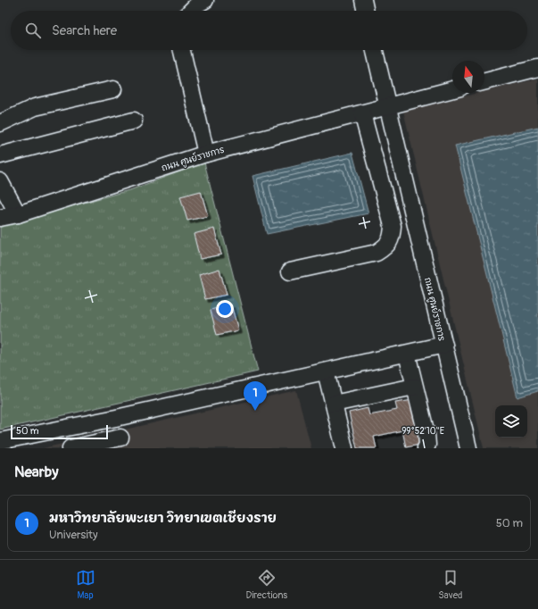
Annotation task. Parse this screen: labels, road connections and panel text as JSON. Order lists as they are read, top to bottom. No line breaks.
{"streets":{"street":["ถนน ศูนย์ราชการ"]},"scale_bar":"50 m","north":"top","page":{"search":"Search here","pins":"1","scale":"50 m","heading":"Nearby","list":[{"mark":"1","name":"มหาวิทยาลัยพะเยา วิทยาเขตเชียงราย","note":"University","value":"50 m"}],"nav":["Map","Directions","Saved"]},"coordinates":["99°52'10\"E"]}
